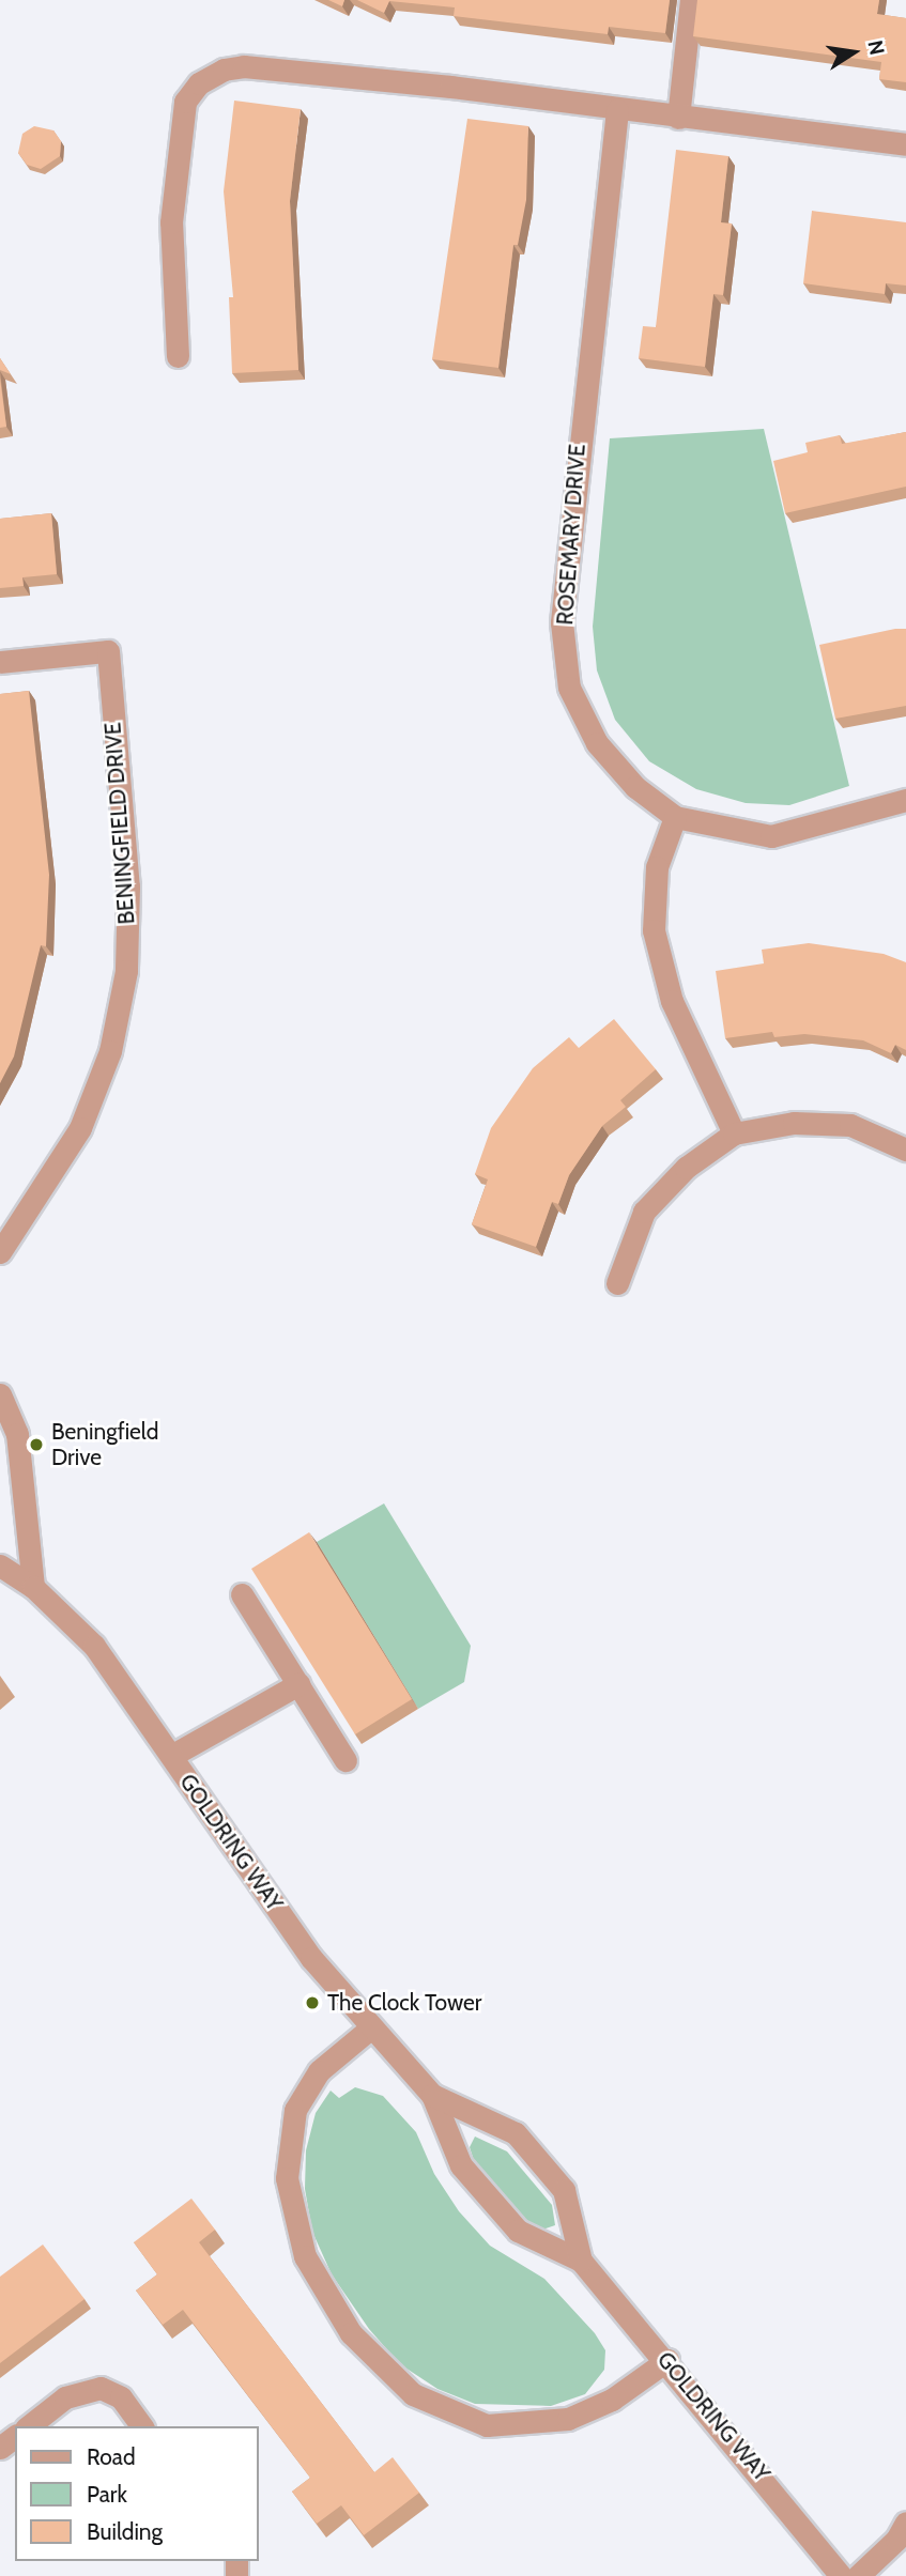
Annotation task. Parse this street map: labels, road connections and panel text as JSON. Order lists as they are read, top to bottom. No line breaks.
{"streets":{"street":["ROSEMARY DRIVE","BENINGFIELD DRIVE","GOLDRING WAY"]},"places":["Beningfield Drive","The Clock Tower"],"legend":["Road","Park","Building"],"north":"right"}
